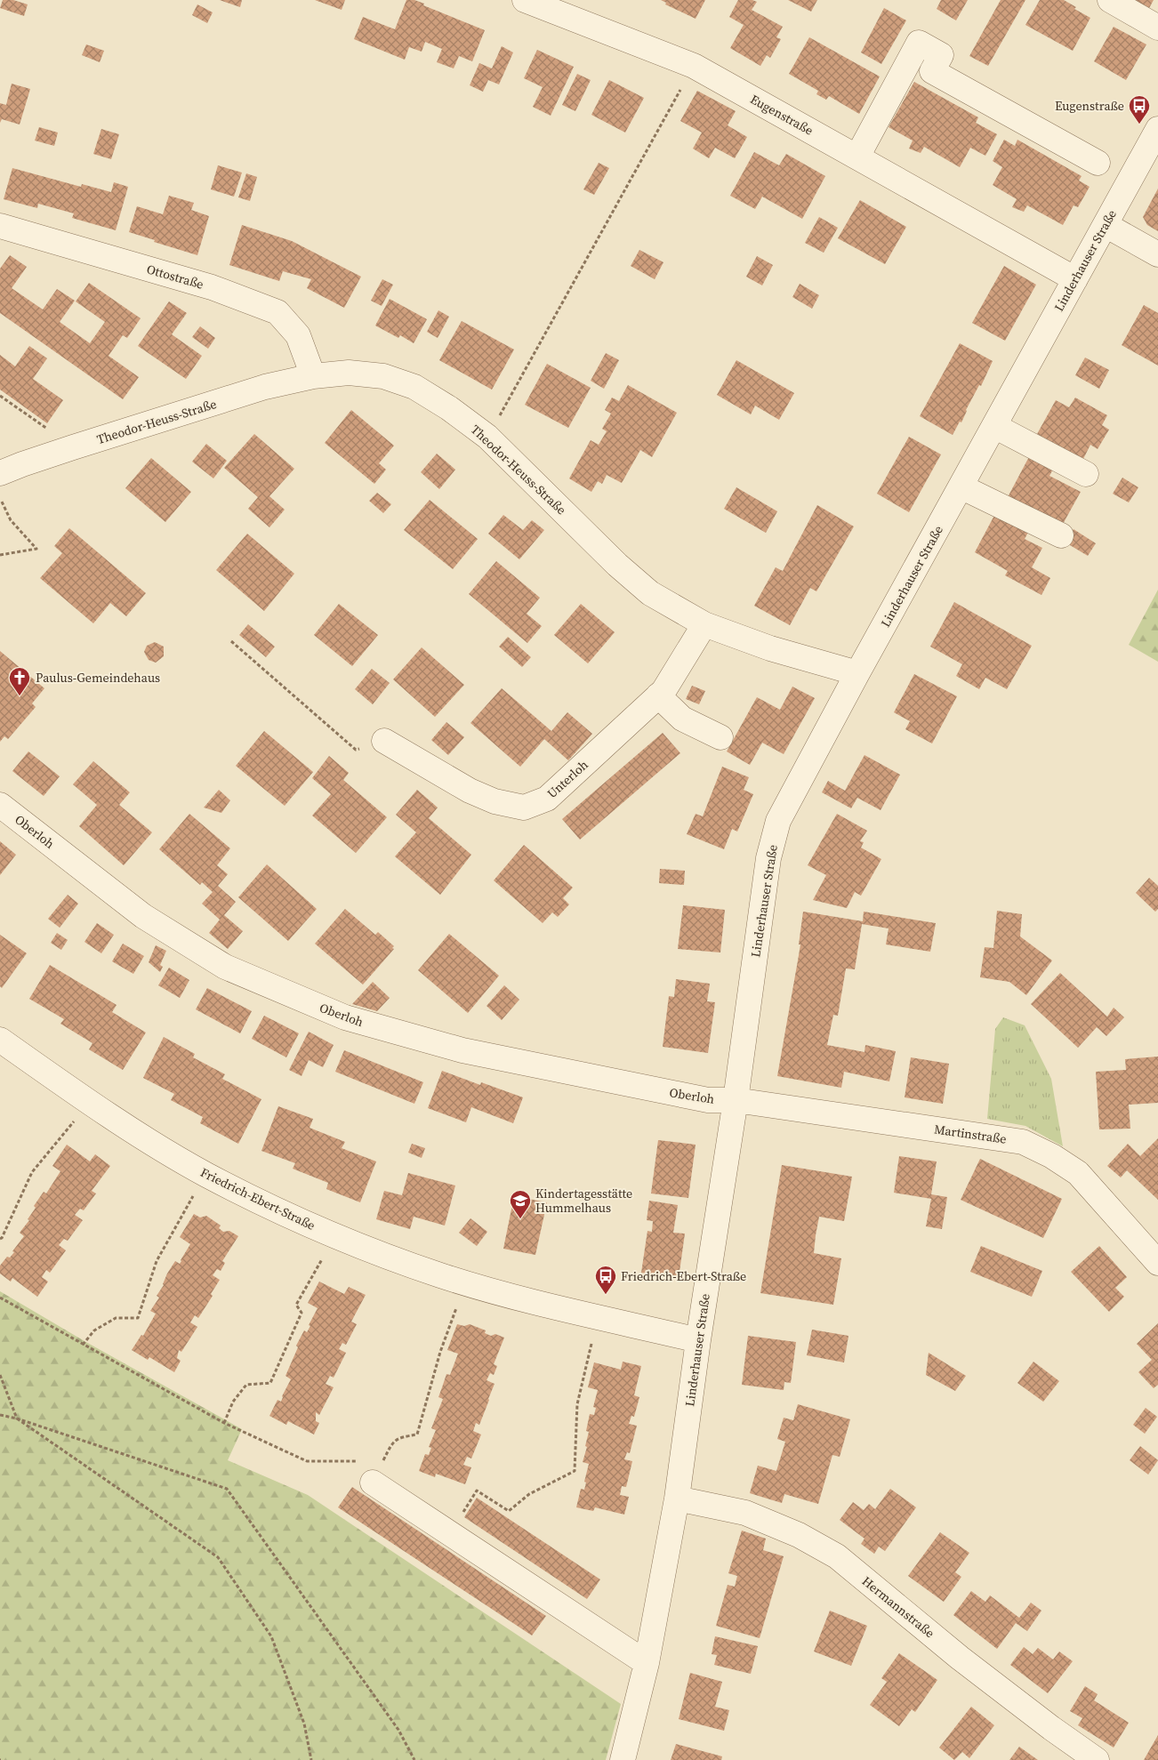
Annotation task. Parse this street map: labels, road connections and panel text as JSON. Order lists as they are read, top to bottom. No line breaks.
{"streets":{"street":["Eugenstraße","Linderhauser Straße","Ottostraße","Theodor-Heuss-Straße","Unterloh","Oberloh","Martinstraße","Friedrich-Ebert-Straße","Hermannstraße"]},"crossings":[["Eugenstraße","Linderhauser Straße"],["Linderhauser Straße","Theodor-Heuss-Straße"],["Linderhauser Straße","Oberloh"],["Linderhauser Straße","Martinstraße"],["Linderhauser Straße","Friedrich-Ebert-Straße"],["Linderhauser Straße","Hermannstraße"],["Ottostraße","Theodor-Heuss-Straße"],["Theodor-Heuss-Straße","Unterloh"],["Oberloh","Martinstraße"]],"places":{"bus stop":["Eugenstraße","Friedrich-Ebert-Straße"],"church":["Paulus-Gemeindehaus"],"school or university":["Kindertagesstätte Hummelhaus"]}}
